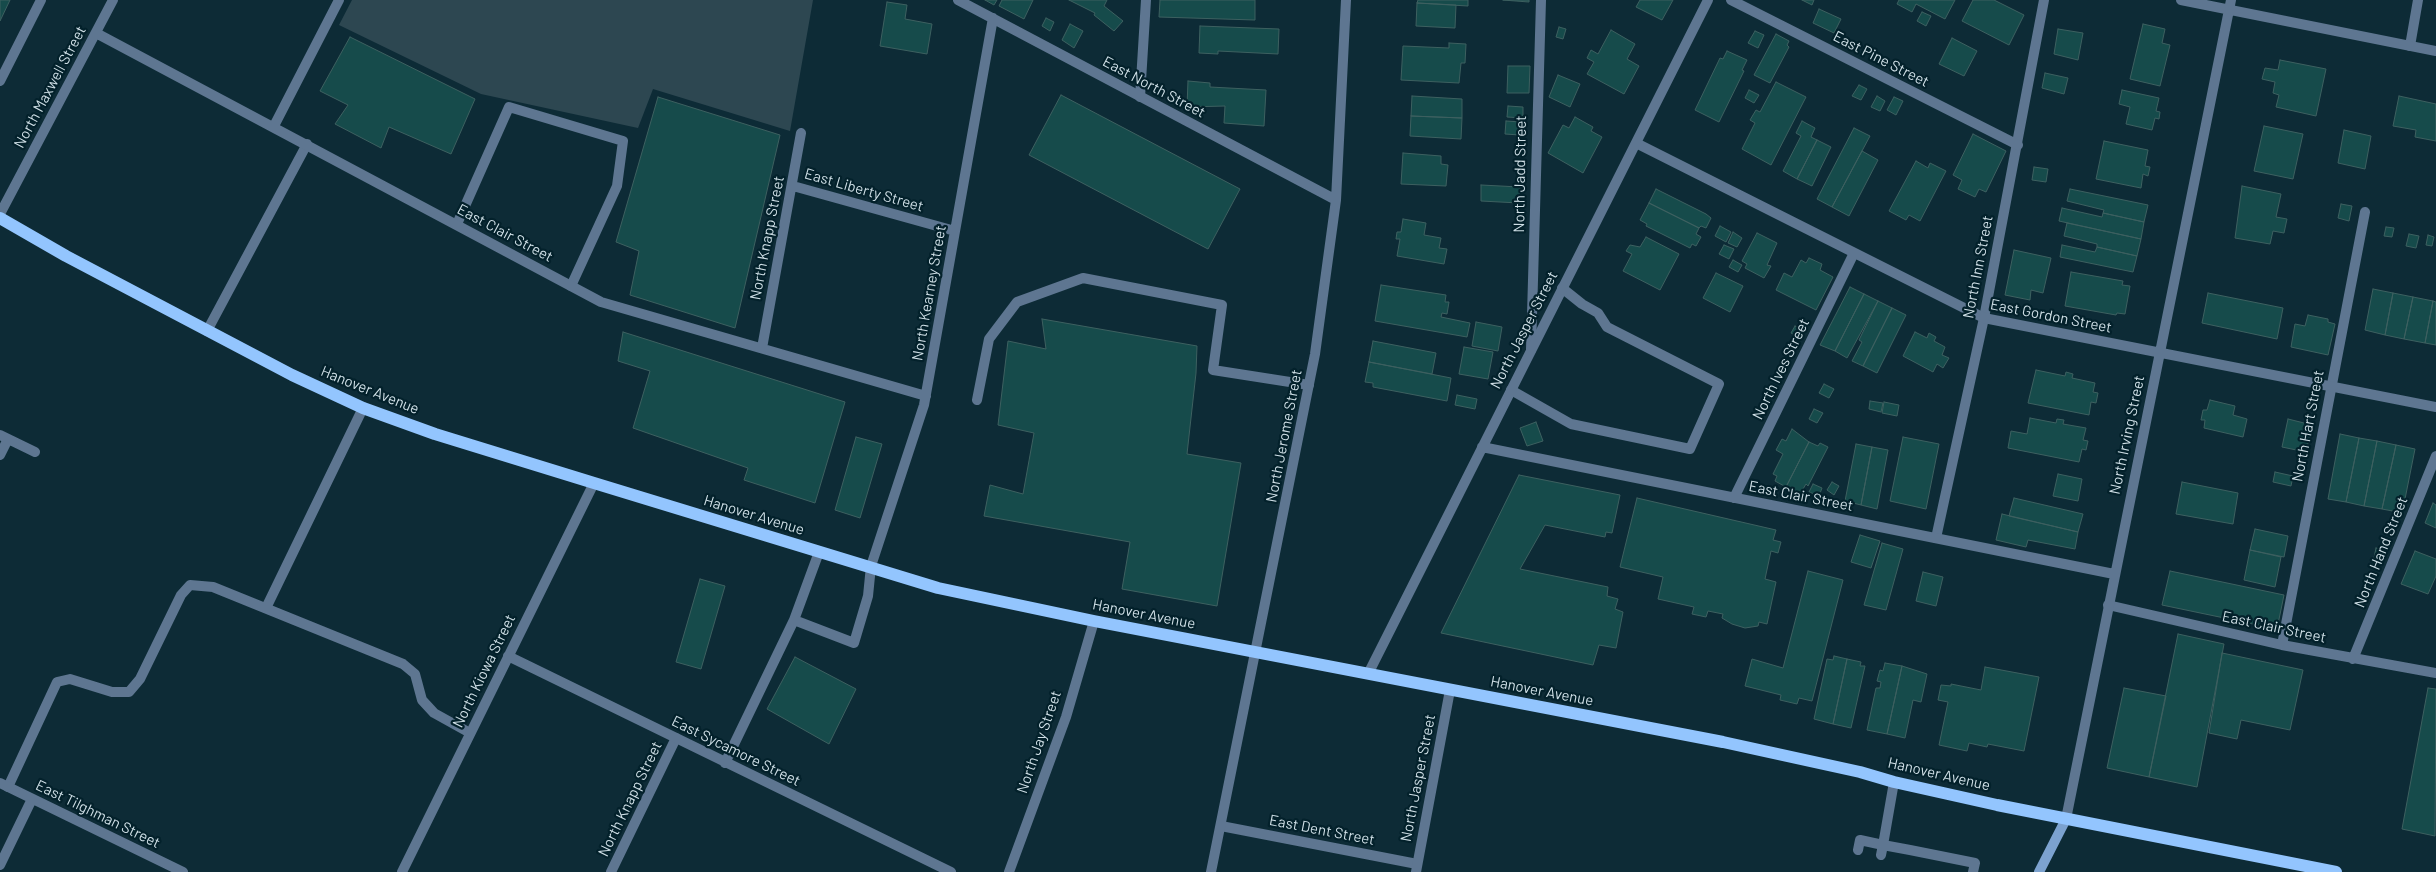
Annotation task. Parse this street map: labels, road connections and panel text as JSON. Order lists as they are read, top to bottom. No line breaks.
{"streets":{"main road":["Hanover Avenue","North Irving Street"],"street":["East Pine Street","North Maxwell Street","East North Street","North Jadd Street","East Liberty Street","East Clair Street","North Knapp Street","North Inn Street","North Kearney Street","East Gordon Street","North Jasper Street","North Ives Street","North Hart Street","North Jerome Street","North Hand Street","North Kiowa Street","North Jay Street","East Sycamore Street","East Tilghman Street","East Dent Street"]},"crossings":[["East Pine Street","North Inn Street"],["North Maxwell Street","East Clair Street"],["East North Street","North Kearney Street"],["East North Street","North Jerome Street"],["North Jadd Street","North Jasper Street"],["East Liberty Street","North Knapp Street"],["East Liberty Street","North Kearney Street"],["East Clair Street","North Knapp Street"],["East Clair Street","North Inn Street"],["East Clair Street","North Kearney Street"],["East Clair Street","North Jasper Street"],["East Clair Street","North Ives Street"],["East Clair Street","North Hart Street"],["East Clair Street","North Irving Street"],["East Clair Street","North Hand Street"],["North Knapp Street","East Sycamore Street"],["North Inn Street","East Gordon Street"],["North Kearney Street","Hanover Avenue"],["East Gordon Street","North Jasper Street"],["East Gordon Street","North Ives Street"],["East Gordon Street","North Hart Street"],["East Gordon Street","North Irving Street"],["North Jasper Street","Hanover Avenue"],["North Jasper Street","East Dent Street"],["Hanover Avenue","North Irving Street"],["Hanover Avenue","North Jerome Street"],["Hanover Avenue","North Kiowa Street"],["Hanover Avenue","North Jay Street"],["North Jerome Street","East Dent Street"],["North Kiowa Street","East Sycamore Street"]]}
